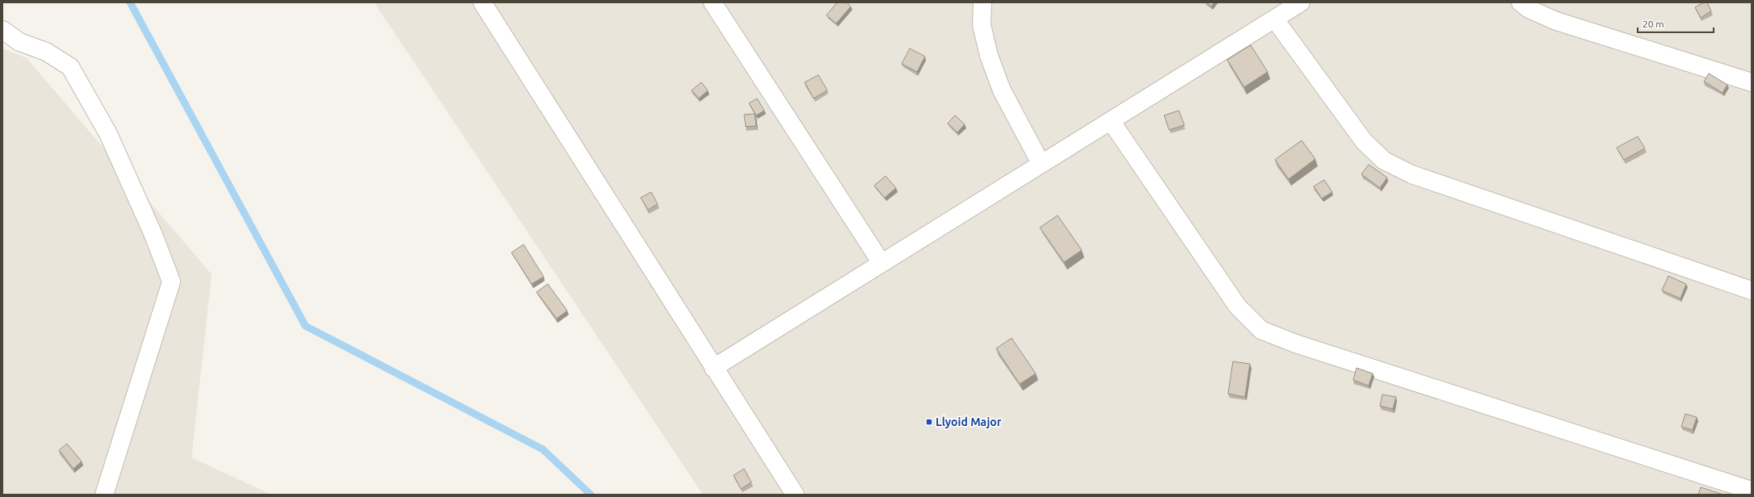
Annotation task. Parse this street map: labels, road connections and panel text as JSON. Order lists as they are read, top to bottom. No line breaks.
{"places":{"transit":["Llyoid Major"]},"scale_bar":"20 m"}
